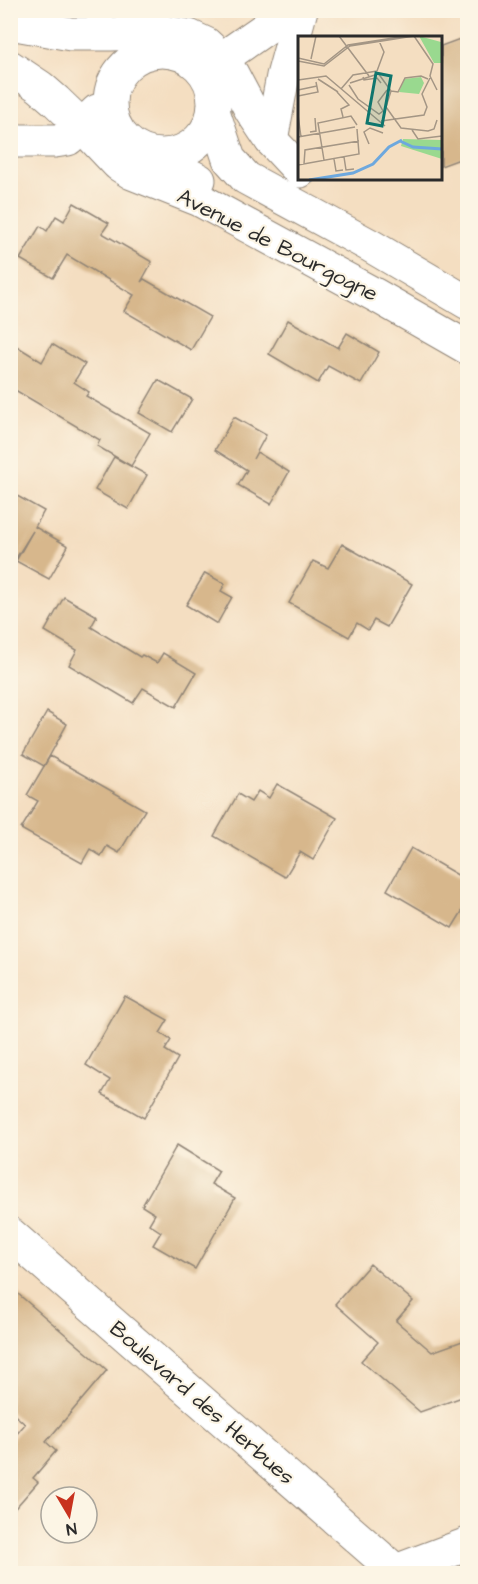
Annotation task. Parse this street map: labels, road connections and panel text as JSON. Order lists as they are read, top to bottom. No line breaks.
{"streets":{"street":["Avenue de Bourgogne","Boulevard des Herbues"]},"north":"bottom"}
